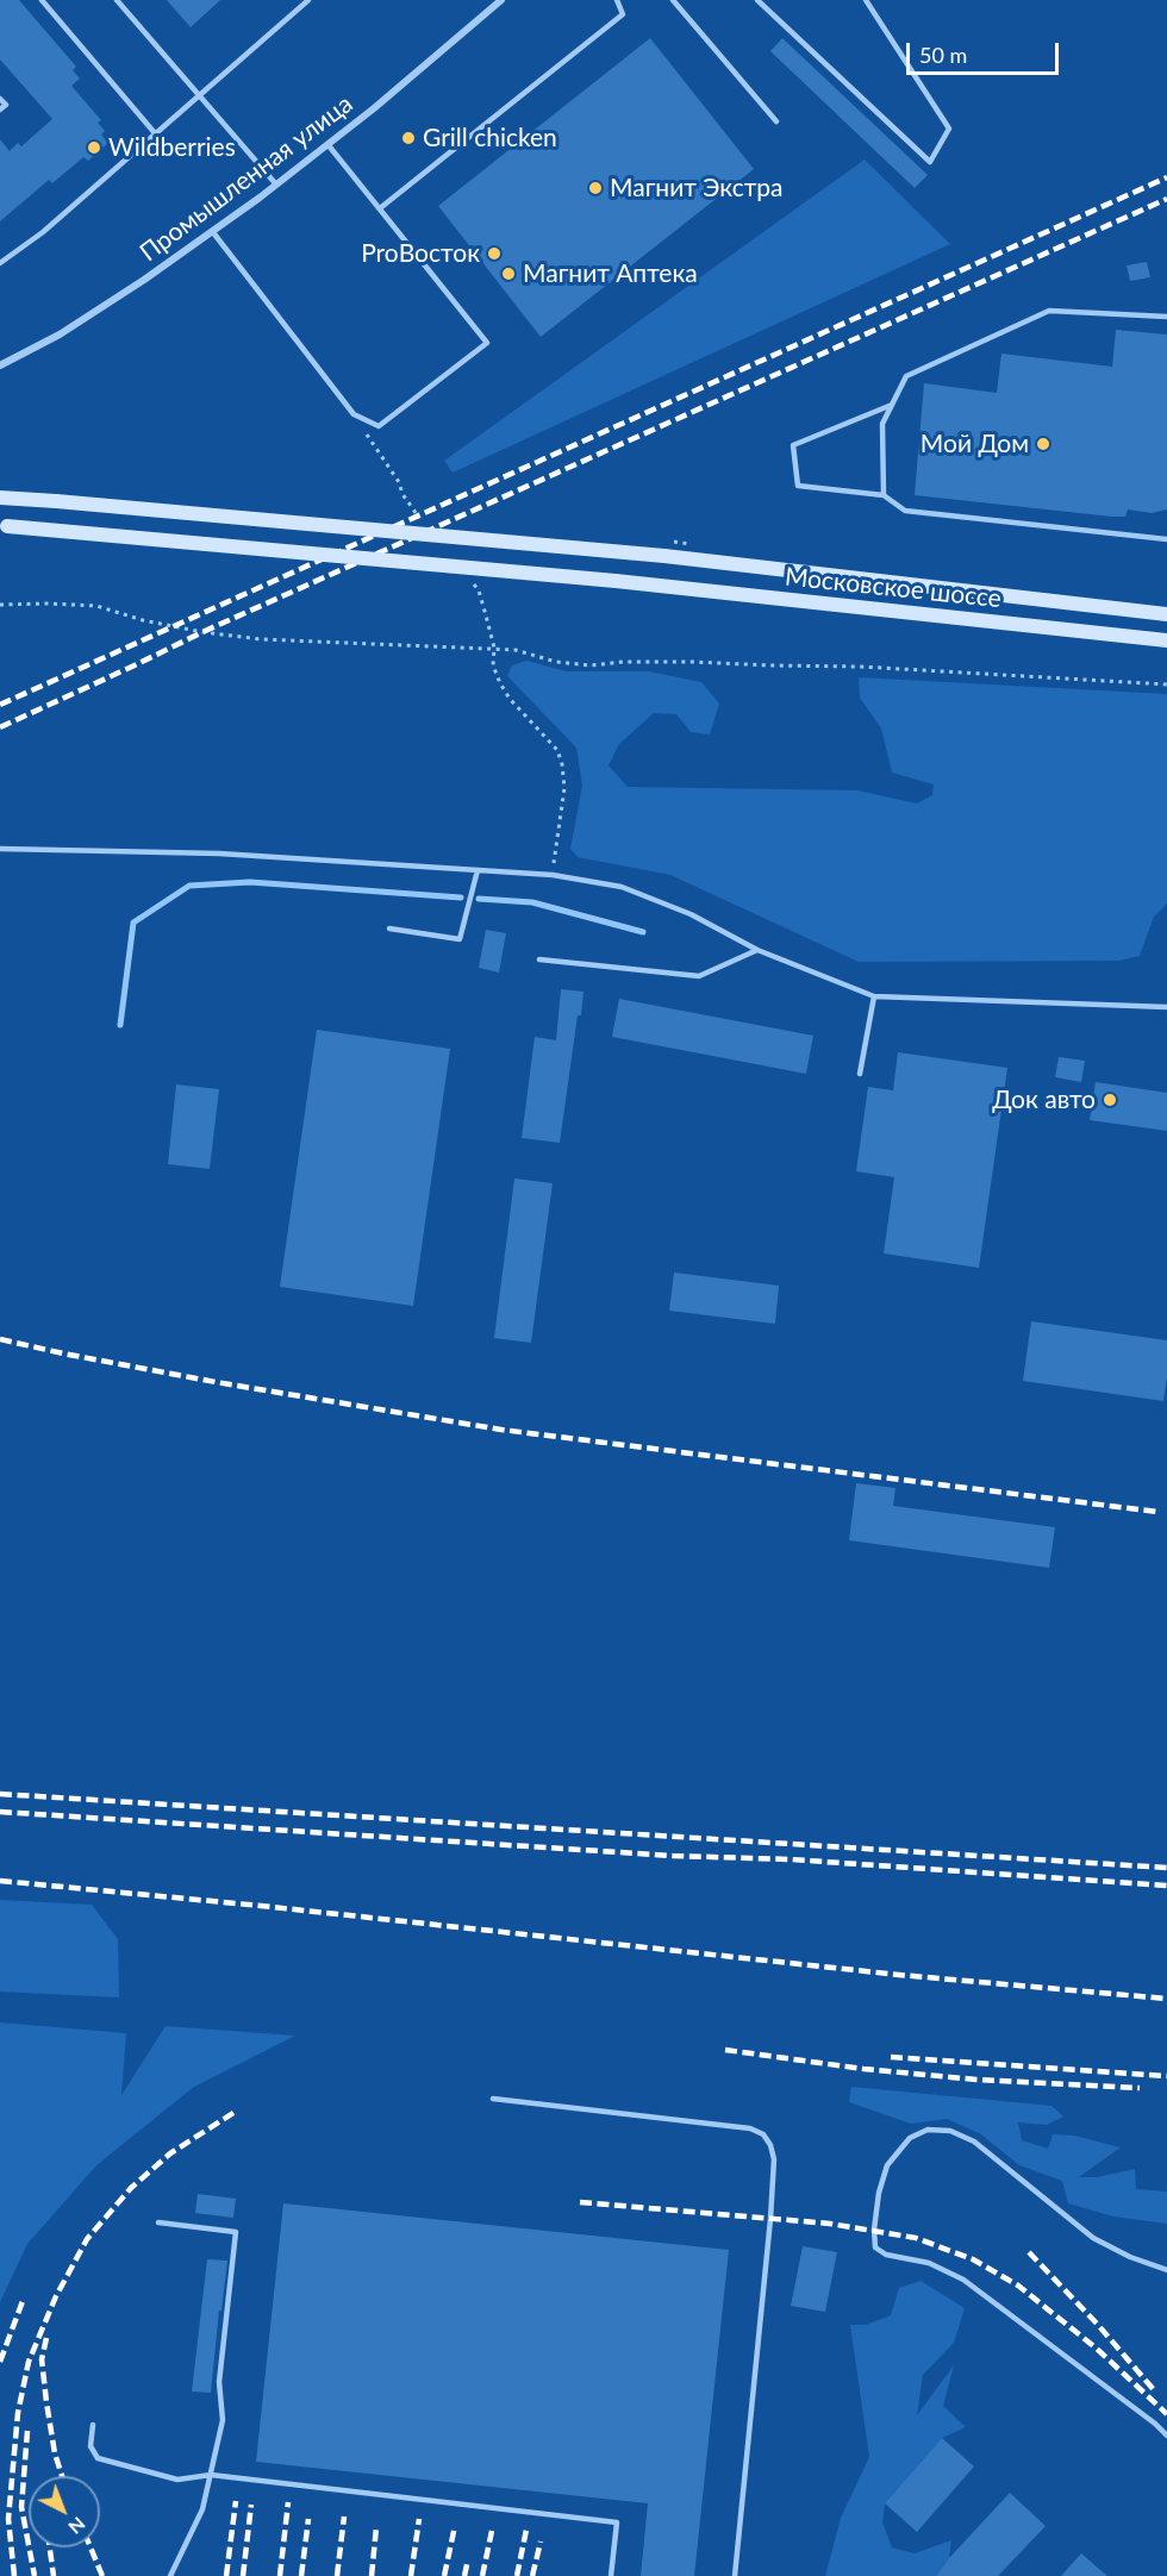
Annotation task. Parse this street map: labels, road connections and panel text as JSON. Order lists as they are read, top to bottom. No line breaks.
{"streets":{"main road":["Московское шоссе"],"street":["Промышленная улица"]},"places":["Grill chicken","Wildberries","Магнит Экстра","ProВосток","Магнит Аптека","Мой Дом","Док авто"],"scale_bar":"50 m","north":"bottom right"}
